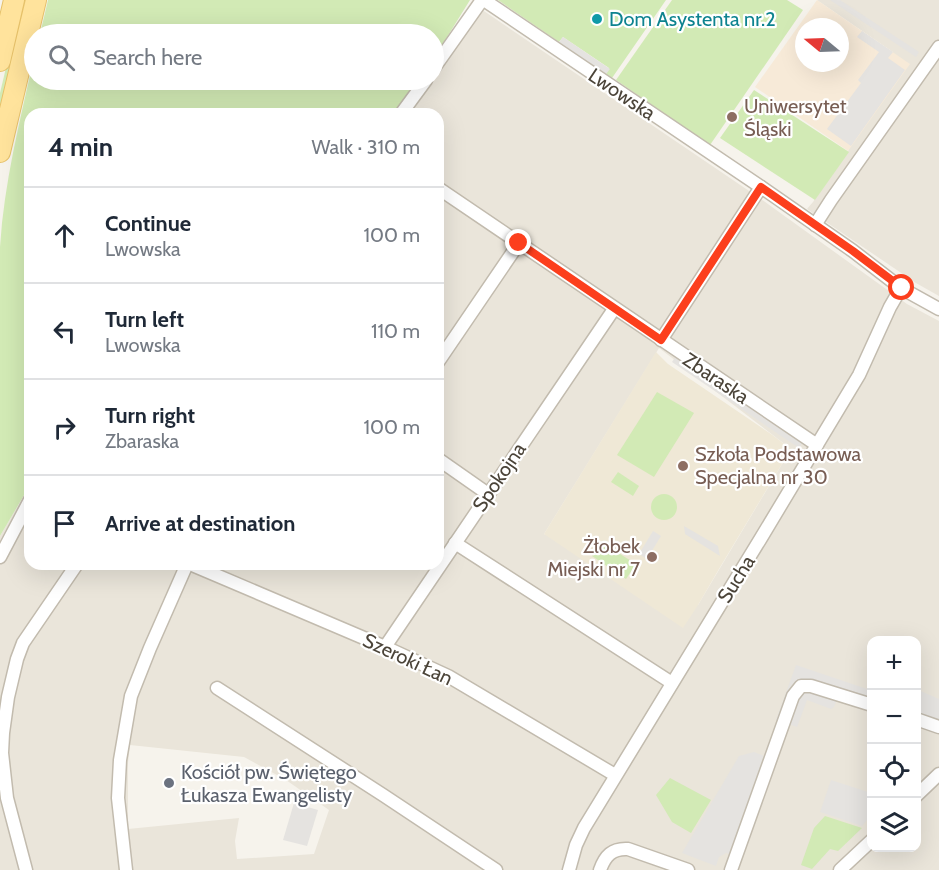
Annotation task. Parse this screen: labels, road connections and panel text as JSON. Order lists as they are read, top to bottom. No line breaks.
{"streets":{"street":["Lwowska","Zbaraska","Spokojna","Sucha","Szeroki Łan"]},"crossings":[["Lwowska","Sucha"],["Zbaraska","Spokojna"],["Zbaraska","Sucha"],["Spokojna","Szeroki Łan"],["Sucha","Szeroki Łan"]],"places":["Dom Asystenta nr.2","Uniwersytet Śląski","Szkoła Podstawowa Specjalna nr 30","Żłobek Miejski nr 7","Kościół pw. Świętego Łukasza Ewangelisty"],"north":"left","page":{"search":"Search here","heading":["4 min","Walk · 310 m"],"list":[["Continue","Lwowska","100 m"],["Turn left","Lwowska","110 m"],["Turn right","Zbaraska","100 m"],"Arrive at destination"],"map_buttons":["+","−"]}}
